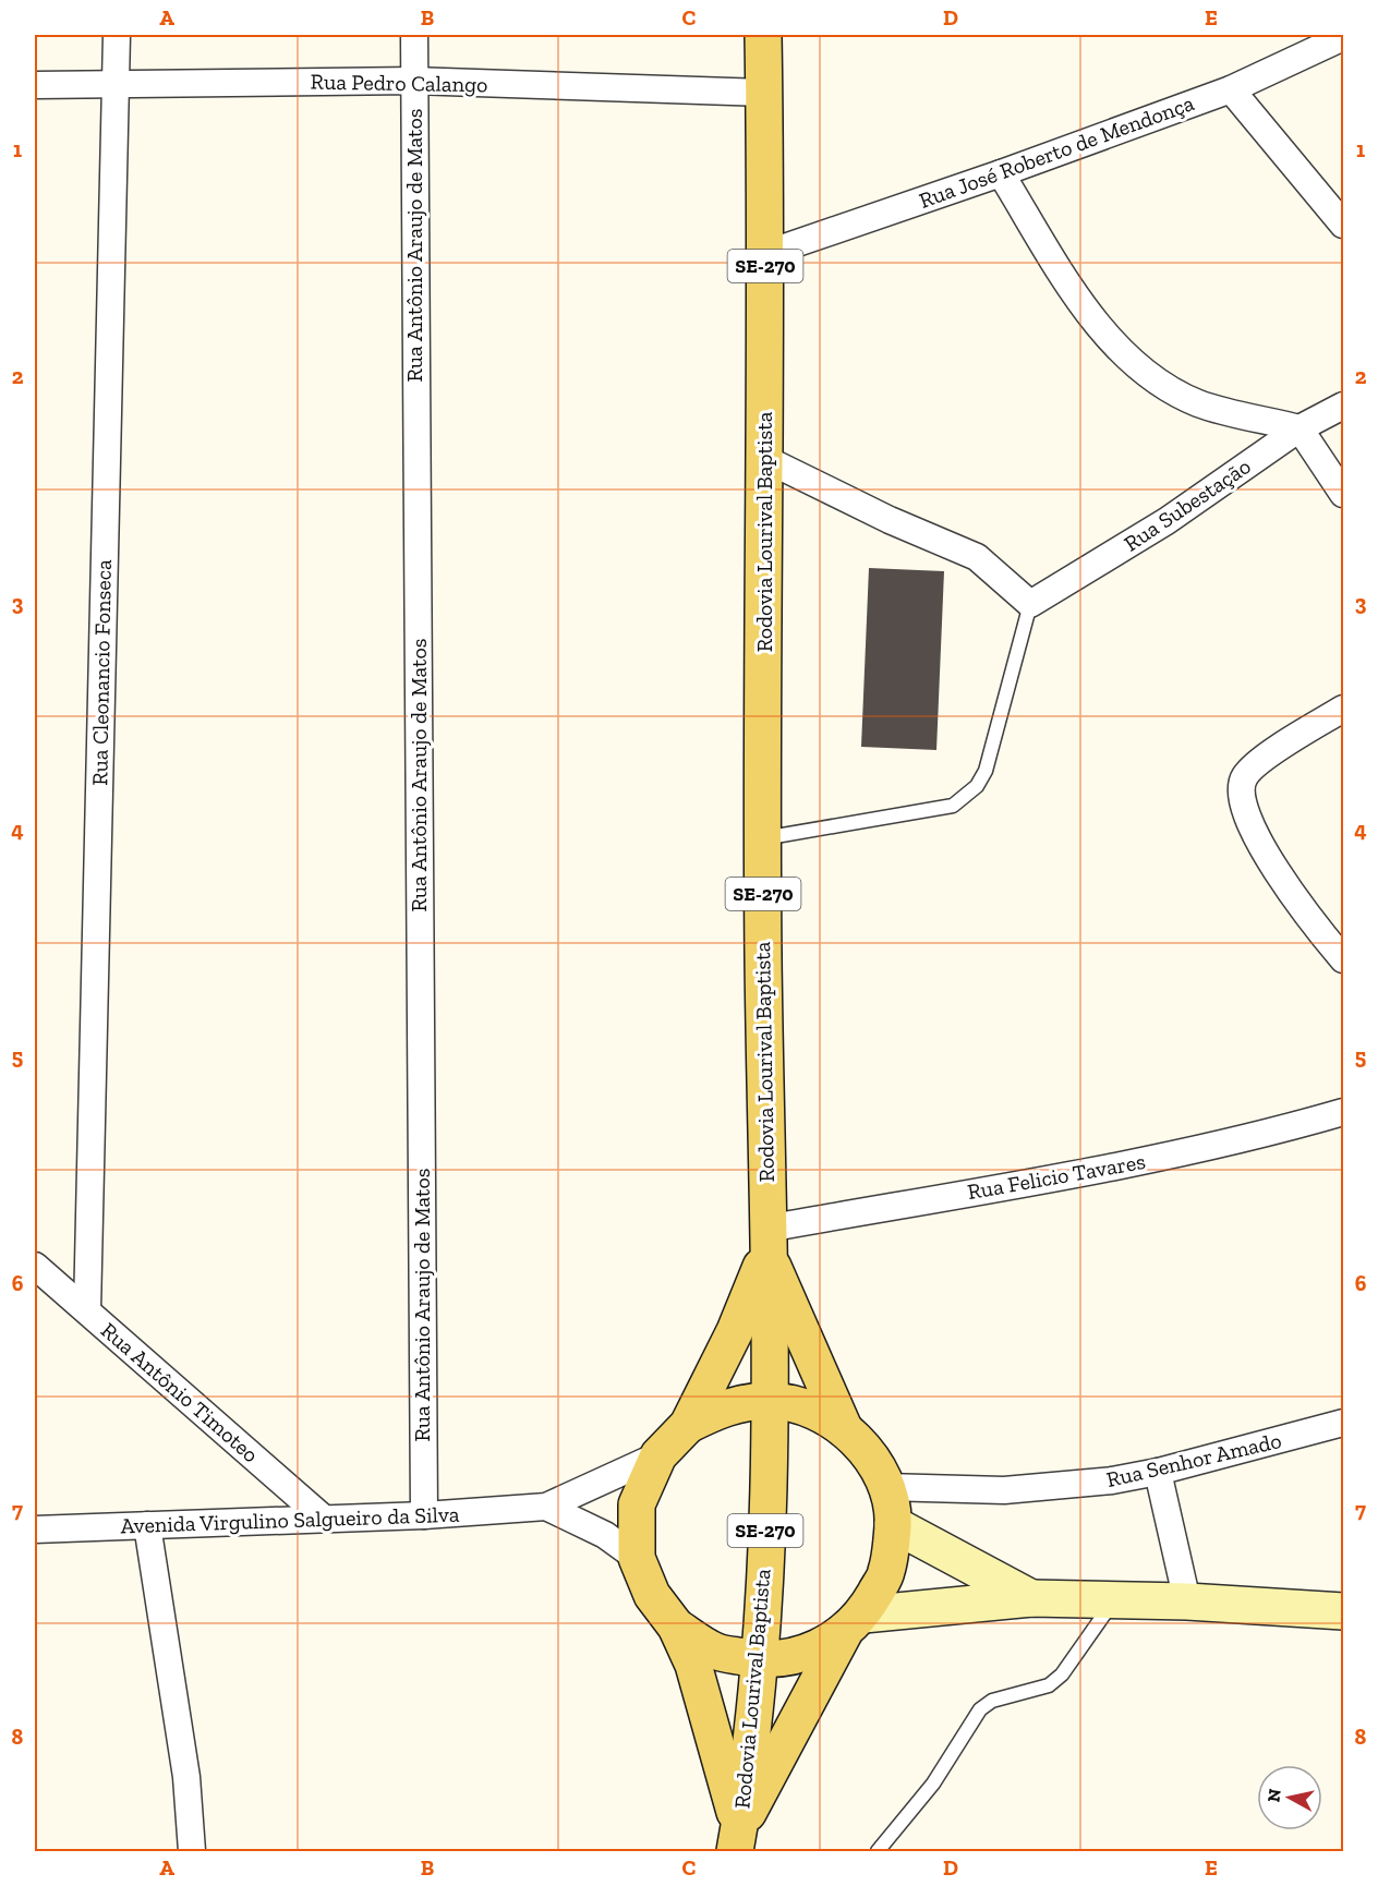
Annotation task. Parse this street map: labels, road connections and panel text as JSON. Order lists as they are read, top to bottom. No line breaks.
{"streets":{"main road":["SE-270","Rodovia Lourival Baptista"],"street":["Rua Pedro Calango","Rua José Roberto de Mendonça","Rua Antônio Araujo de Matos","Rua Subestação","Rua Cleonancio Fonseca","Rua Felicio Tavares","Rua Antônio Timoteo","Rua Senhor Amado","Avenida Virgulino Salgueiro da Silva"]},"crossings":[["Rua Pedro Calango","Rua Antônio Araujo de Matos"],["Rua Pedro Calango","Rodovia Lourival Baptista"],["Rua Pedro Calango","Rua Cleonancio Fonseca"],["Rua José Roberto de Mendonça","Rodovia Lourival Baptista"],["Rua Antônio Araujo de Matos","Avenida Virgulino Salgueiro da Silva"],["Rodovia Lourival Baptista","Rua Felicio Tavares"],["Rua Cleonancio Fonseca","Rua Antônio Timoteo"],["Rua Antônio Timoteo","Avenida Virgulino Salgueiro da Silva"]],"north":"left","grid":{"columns":["A","B","C","D","E"],"rows":["1","2","3","4","5","6","7","8"]}}
